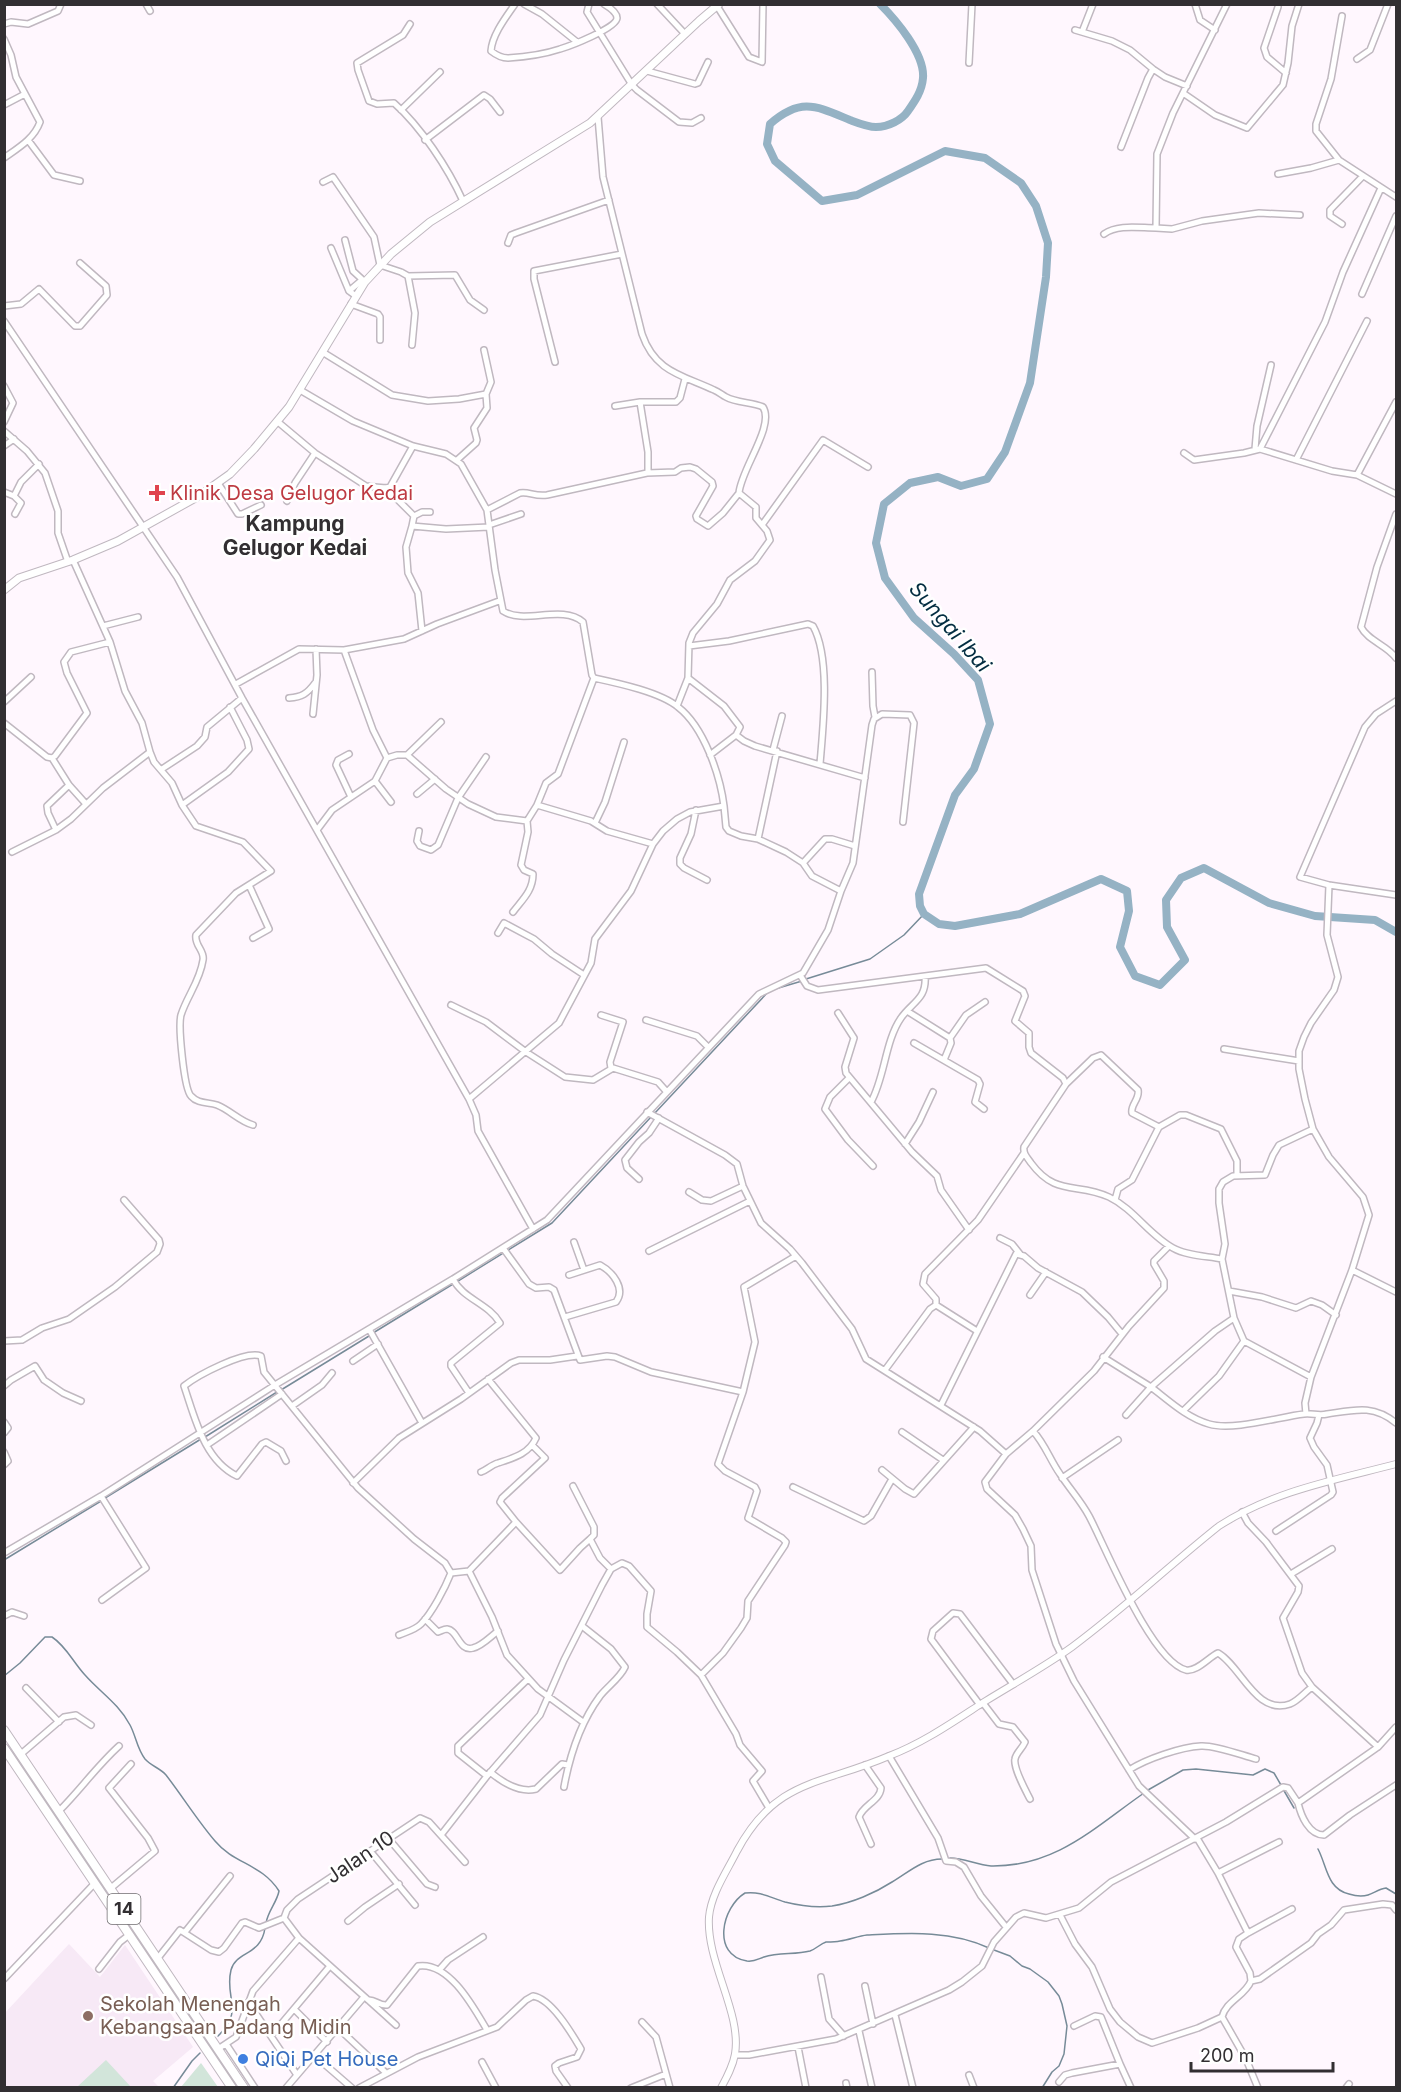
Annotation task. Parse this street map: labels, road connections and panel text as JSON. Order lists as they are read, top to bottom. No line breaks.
{"streets":{"highway":["14"],"street":["Jalan 10"]},"districts":["Kampung Gelugor Kedai"],"water":["Sungai Ibai"],"places":{"health":["Klinik Desa Gelugor Kedai"],"other":["Sekolah Menengah Kebangsaan Padang Midin","QiQi Pet House"]},"scale_bar":"200 m"}
